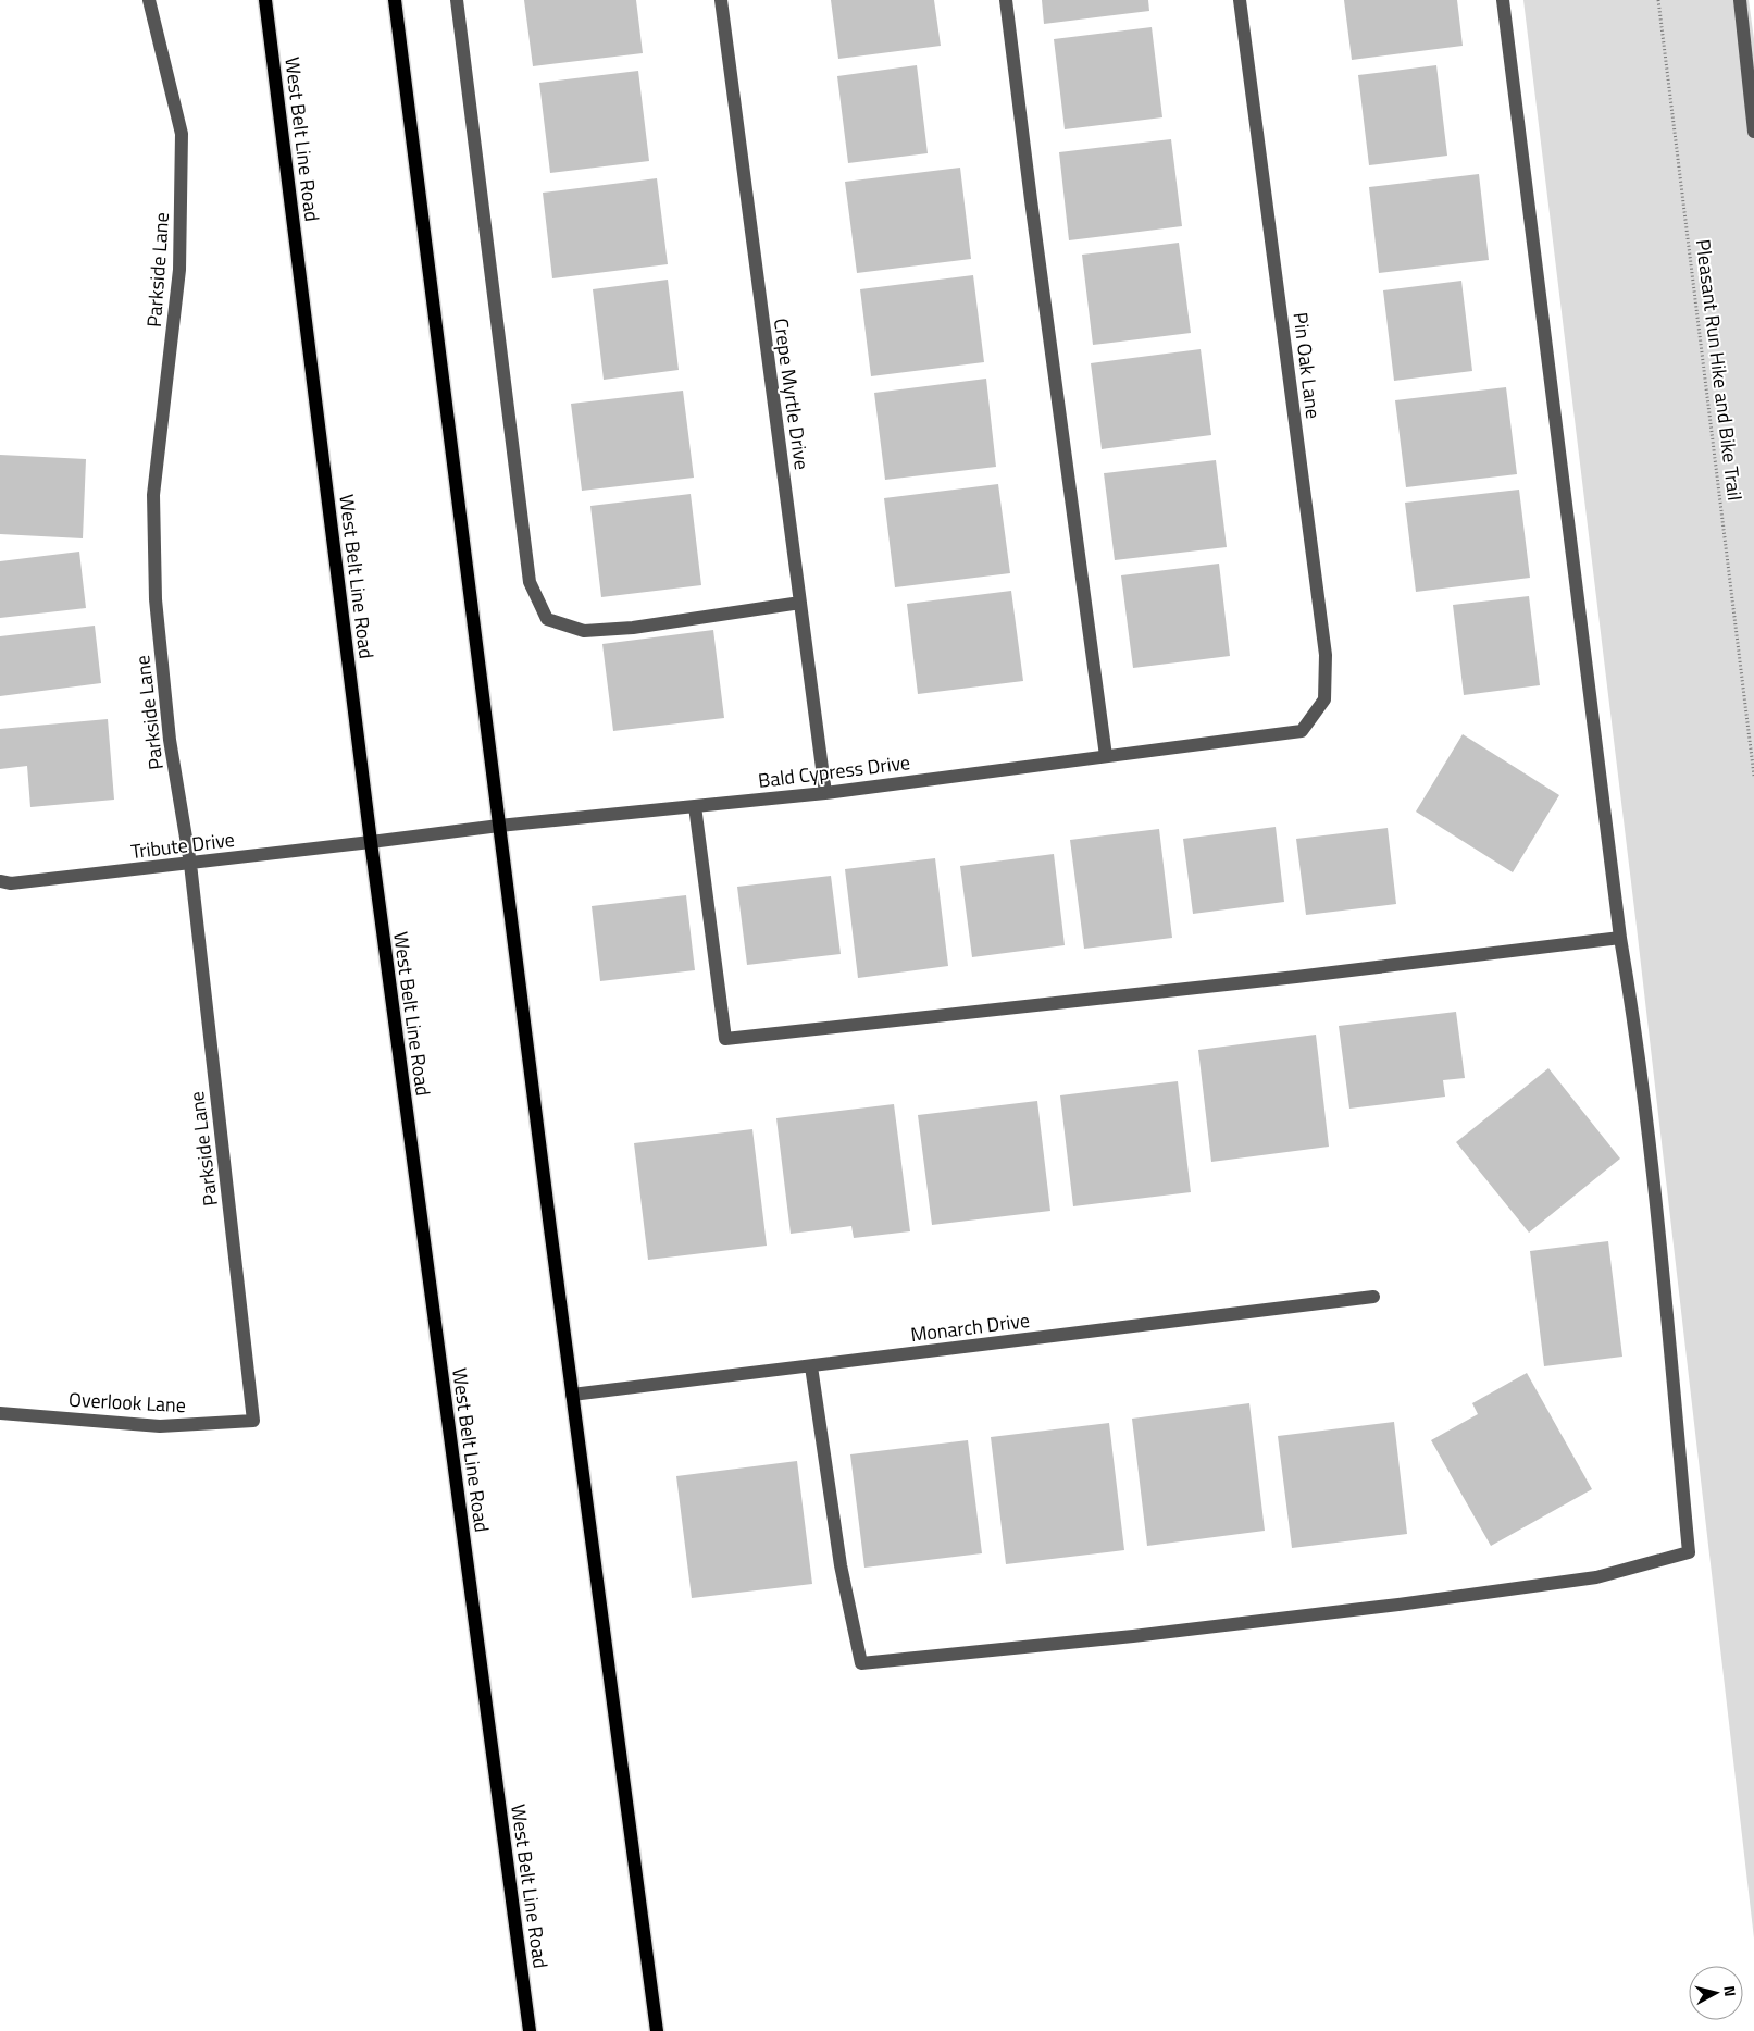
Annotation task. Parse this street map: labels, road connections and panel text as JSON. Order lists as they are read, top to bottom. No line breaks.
{"streets":{"main road":["West Belt Line Road"],"street":["Parkside Lane","Pin Oak Lane","Crepe Myrtle Drive","Bald Cypress Drive","Tribute Drive","Monarch Drive","Overlook Lane"],"path":["Pleasant Run Hike and Bike Trail"]},"crossings":[["West Belt Line Road","Bald Cypress Drive"],["West Belt Line Road","Tribute Drive"],["Parkside Lane","Tribute Drive"],["Parkside Lane","Overlook Lane"],["Pin Oak Lane","Bald Cypress Drive"],["Crepe Myrtle Drive","Bald Cypress Drive"],["Bald Cypress Drive","Tribute Drive"]],"north":"right"}
